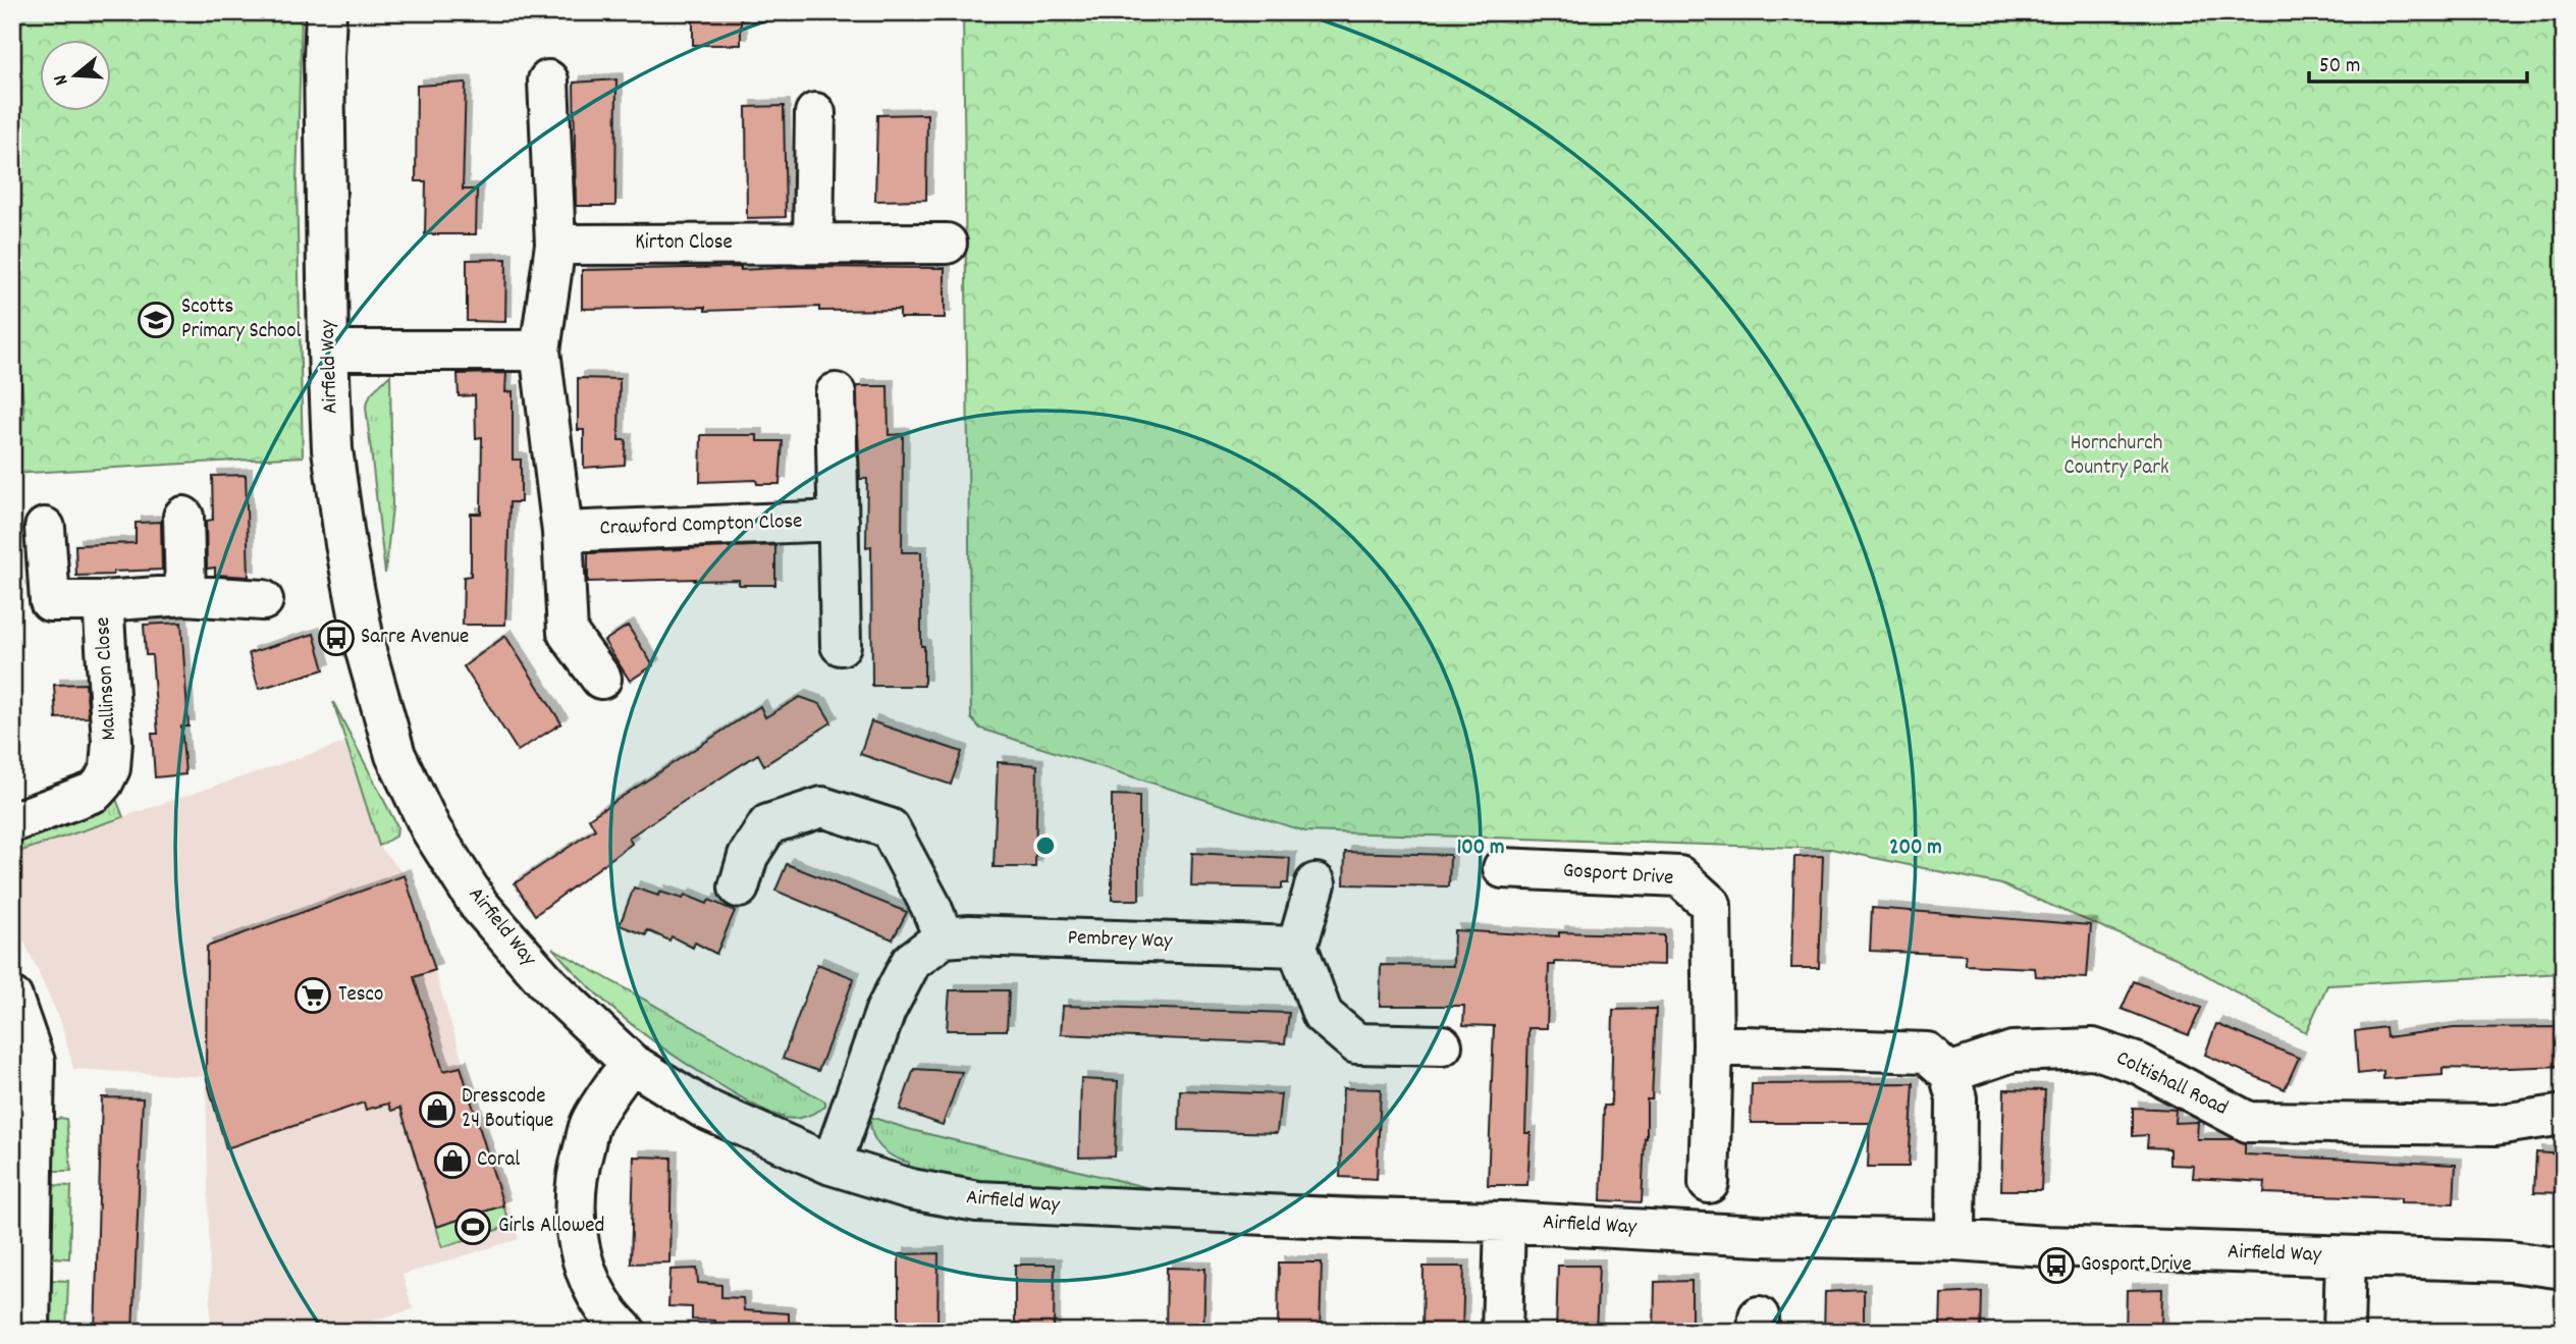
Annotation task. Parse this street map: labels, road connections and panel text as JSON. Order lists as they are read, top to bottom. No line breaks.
{"streets":{"street":["Kirton Close","Airfield Way","Crawford Compton Close","Mallinson Close","Gosport Drive","Pembrey Way","Coltishall Road"]},"parks":["Hornchurch Country Park"],"places":{"school or university":["Scotts Primary School"],"bus stop":["Sarre Avenue","Gosport Drive"],"supermarket":["Tesco"],"shop":["Dresscode 24 Boutique","Coral"],"sports":["Girls Allowed"]},"scale_bar":"50 m","north":"left","rings":["100 m","200 m"]}
